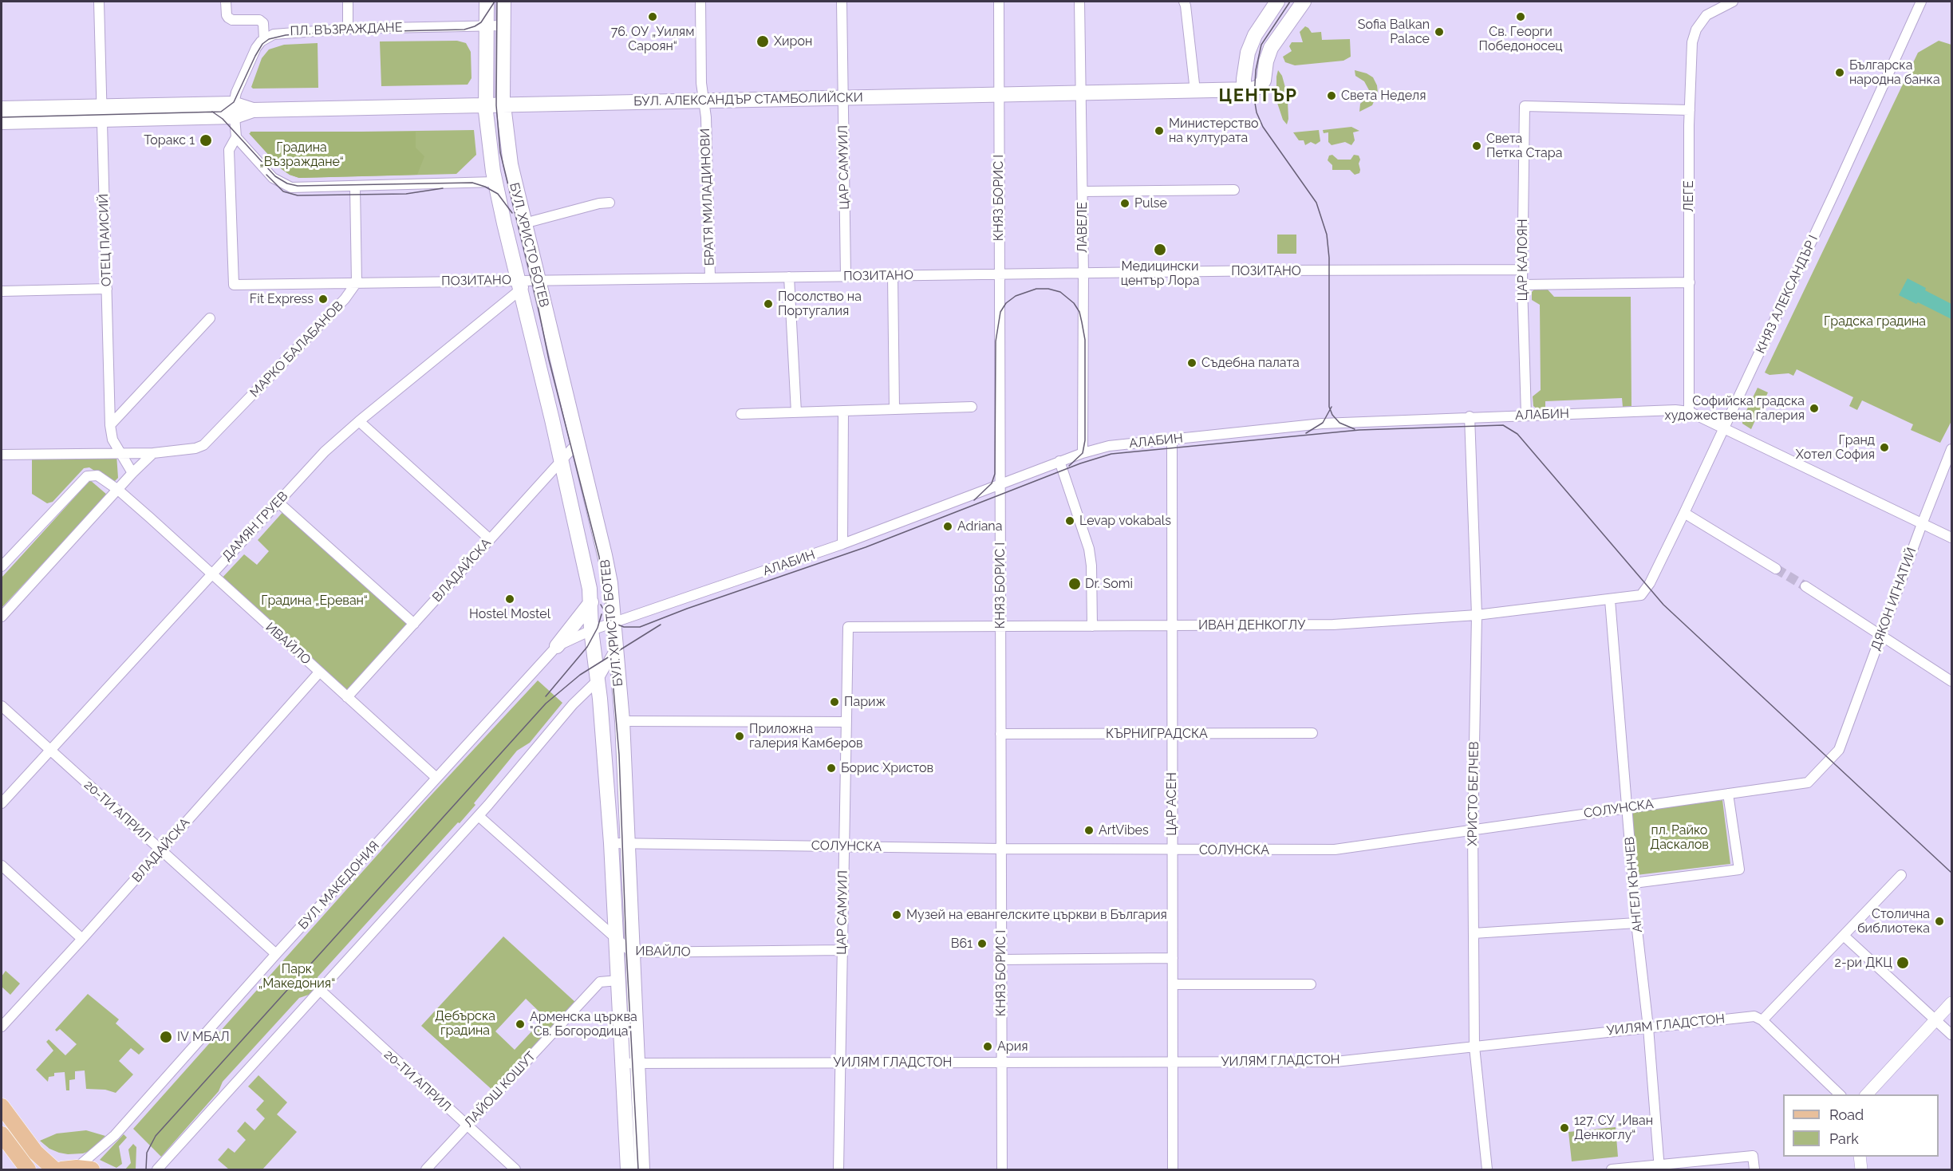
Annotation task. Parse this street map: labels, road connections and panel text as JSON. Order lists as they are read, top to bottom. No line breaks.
{"streets":{"main road":["БУЛ. АЛЕКСАНДЪР СТАМБОЛИЙСКИ","БУЛ. ХРИСТО БОТЕВ"],"street":["ПЛ. ВЪЗРАЖДАНЕ","ЦАР САМУИЛ","ЛЕГЕ","БРАТЯ МИЛАДИНОВИ","КНЯЗ БОРИС I","ЛАВЕЛЕ","ОТЕЦ ПАИСИЙ","ЦАР КАЛОЯН","ПОЗИТАНО","КНЯЗ АЛЕКСАНДЪР I","МАРКО БАЛАБАНОВ","АЛАБИН","ДАМЯН ГРУЕВ","ВЛАДАЙСКА","ДЯКОН ИГНАТИЙ","ИВАН ДЕНКОГЛУ","ИВАЙЛО","КЪРНИГРАДСКА","ХРИСТО БЕЛЧЕВ","ЦАР АСЕН","СОЛУНСКА","20-ТИ АПРИЛ","АНГЕЛ КЪНЧЕВ","БУЛ. МАКЕДОНИЯ","УИЛЯМ ГЛАДСТОН","ЛАЙОШ КОШУТ"]},"crossings":[["ПЛ. ВЪЗРАЖДАНЕ","БУЛ. ХРИСТО БОТЕВ"],["БУЛ. АЛЕКСАНДЪР СТАМБОЛИЙСКИ","ЦАР САМУИЛ"],["БУЛ. АЛЕКСАНДЪР СТАМБОЛИЙСКИ","БРАТЯ МИЛАДИНОВИ"],["БУЛ. АЛЕКСАНДЪР СТАМБОЛИЙСКИ","КНЯЗ БОРИС I"],["БУЛ. АЛЕКСАНДЪР СТАМБОЛИЙСКИ","ЛАВЕЛЕ"],["БУЛ. АЛЕКСАНДЪР СТАМБОЛИЙСКИ","ОТЕЦ ПАИСИЙ"],["БУЛ. АЛЕКСАНДЪР СТАМБОЛИЙСКИ","БУЛ. ХРИСТО БОТЕВ"],["ЦАР САМУИЛ","ПОЗИТАНО"],["ЦАР САМУИЛ","ИВАН ДЕНКОГЛУ"],["ЦАР САМУИЛ","ИВАЙЛО"],["ЦАР САМУИЛ","СОЛУНСКА"],["ЦАР САМУИЛ","УИЛЯМ ГЛАДСТОН"],["ЛЕГЕ","ЦАР КАЛОЯН"],["ЛЕГЕ","АЛАБИН"],["БРАТЯ МИЛАДИНОВИ","ПОЗИТАНО"],["КНЯЗ БОРИС I","ПОЗИТАНО"],["КНЯЗ БОРИС I","АЛАБИН"],["КНЯЗ БОРИС I","ИВАН ДЕНКОГЛУ"],["КНЯЗ БОРИС I","КЪРНИГРАДСКА"],["КНЯЗ БОРИС I","СОЛУНСКА"],["КНЯЗ БОРИС I","УИЛЯМ ГЛАДСТОН"],["ЛАВЕЛЕ","ПОЗИТАНО"],["ЛАВЕЛЕ","АЛАБИН"],["ОТЕЦ ПАИСИЙ","МАРКО БАЛАБАНОВ"],["БУЛ. ХРИСТО БОТЕВ","ПОЗИТАНО"],["БУЛ. ХРИСТО БОТЕВ","АЛАБИН"],["БУЛ. ХРИСТО БОТЕВ","ДАМЯН ГРУЕВ"],["БУЛ. ХРИСТО БОТЕВ","ВЛАДАЙСКА"],["БУЛ. ХРИСТО БОТЕВ","ИВАЙЛО"],["БУЛ. ХРИСТО БОТЕВ","СОЛУНСКА"],["БУЛ. ХРИСТО БОТЕВ","БУЛ. МАКЕДОНИЯ"],["БУЛ. ХРИСТО БОТЕВ","УИЛЯМ ГЛАДСТОН"],["БУЛ. ХРИСТО БОТЕВ","ЛАЙОШ КОШУТ"],["ЦАР КАЛОЯН","ПОЗИТАНО"],["ЦАР КАЛОЯН","АЛАБИН"],["ПОЗИТАНО","МАРКО БАЛАБАНОВ"],["ПОЗИТАНО","ДАМЯН ГРУЕВ"],["КНЯЗ АЛЕКСАНДЪР I","АЛАБИН"],["КНЯЗ АЛЕКСАНДЪР I","ИВАН ДЕНКОГЛУ"],["АЛАБИН","ДЯКОН ИГНАТИЙ"],["АЛАБИН","ХРИСТО БЕЛЧЕВ"],["АЛАБИН","ЦАР АСЕН"],["АЛАБИН","БУЛ. МАКЕДОНИЯ"],["ДАМЯН ГРУЕВ","ИВАЙЛО"],["ДАМЯН ГРУЕВ","20-ТИ АПРИЛ"],["ВЛАДАЙСКА","ИВАЙЛО"],["ВЛАДАЙСКА","20-ТИ АПРИЛ"],["ДЯКОН ИГНАТИЙ","СОЛУНСКА"],["ИВАН ДЕНКОГЛУ","ХРИСТО БЕЛЧЕВ"],["ИВАН ДЕНКОГЛУ","ЦАР АСЕН"],["ИВАН ДЕНКОГЛУ","АНГЕЛ КЪНЧЕВ"],["ИВАЙЛО","БУЛ. МАКЕДОНИЯ"],["КЪРНИГРАДСКА","ЦАР АСЕН"],["ХРИСТО БЕЛЧЕВ","СОЛУНСКА"],["ХРИСТО БЕЛЧЕВ","УИЛЯМ ГЛАДСТОН"],["ЦАР АСЕН","СОЛУНСКА"],["ЦАР АСЕН","УИЛЯМ ГЛАДСТОН"],["СОЛУНСКА","АНГЕЛ КЪНЧЕВ"],["20-ТИ АПРИЛ","БУЛ. МАКЕДОНИЯ"],["20-ТИ АПРИЛ","ЛАЙОШ КОШУТ"],["АНГЕЛ КЪНЧЕВ","УИЛЯМ ГЛАДСТОН"]],"districts":["ЦЕНТЪР"],"parks":["Градина „Възраждане“","Градска градина","Градина „Ереван“","пл. Райко Даскалов","Парк „Македония“","Дебърска градина"],"places":["76. ОУ „Уилям Сароян“","Св. Георги Победоносец","Sofia Balkan Palace","Хирон","Българска народна банка","Света Неделя","Министерство на културата","Торакс 1","Света Петка Стара","Pulse","Медицински център Лора","Fit Express","Посолство на Португалия","Съдебна палата","Софийска градска художествена галерия","Гранд Хотел София","Levap vokabals","Adriana","Dr. Somi","Hostel Mostel","Париж","Приложна галерия Камберов","Борис Христов","ArtVibes","Музей на евангелските църкви в България","Столична библиотека","B61","2-ри ДКЦ","Арменска църква \"Св. Богородица\"","IV МБАЛ","Ария","127. СУ „Иван Денкоглу“"],"legend":["Road","Park"]}
